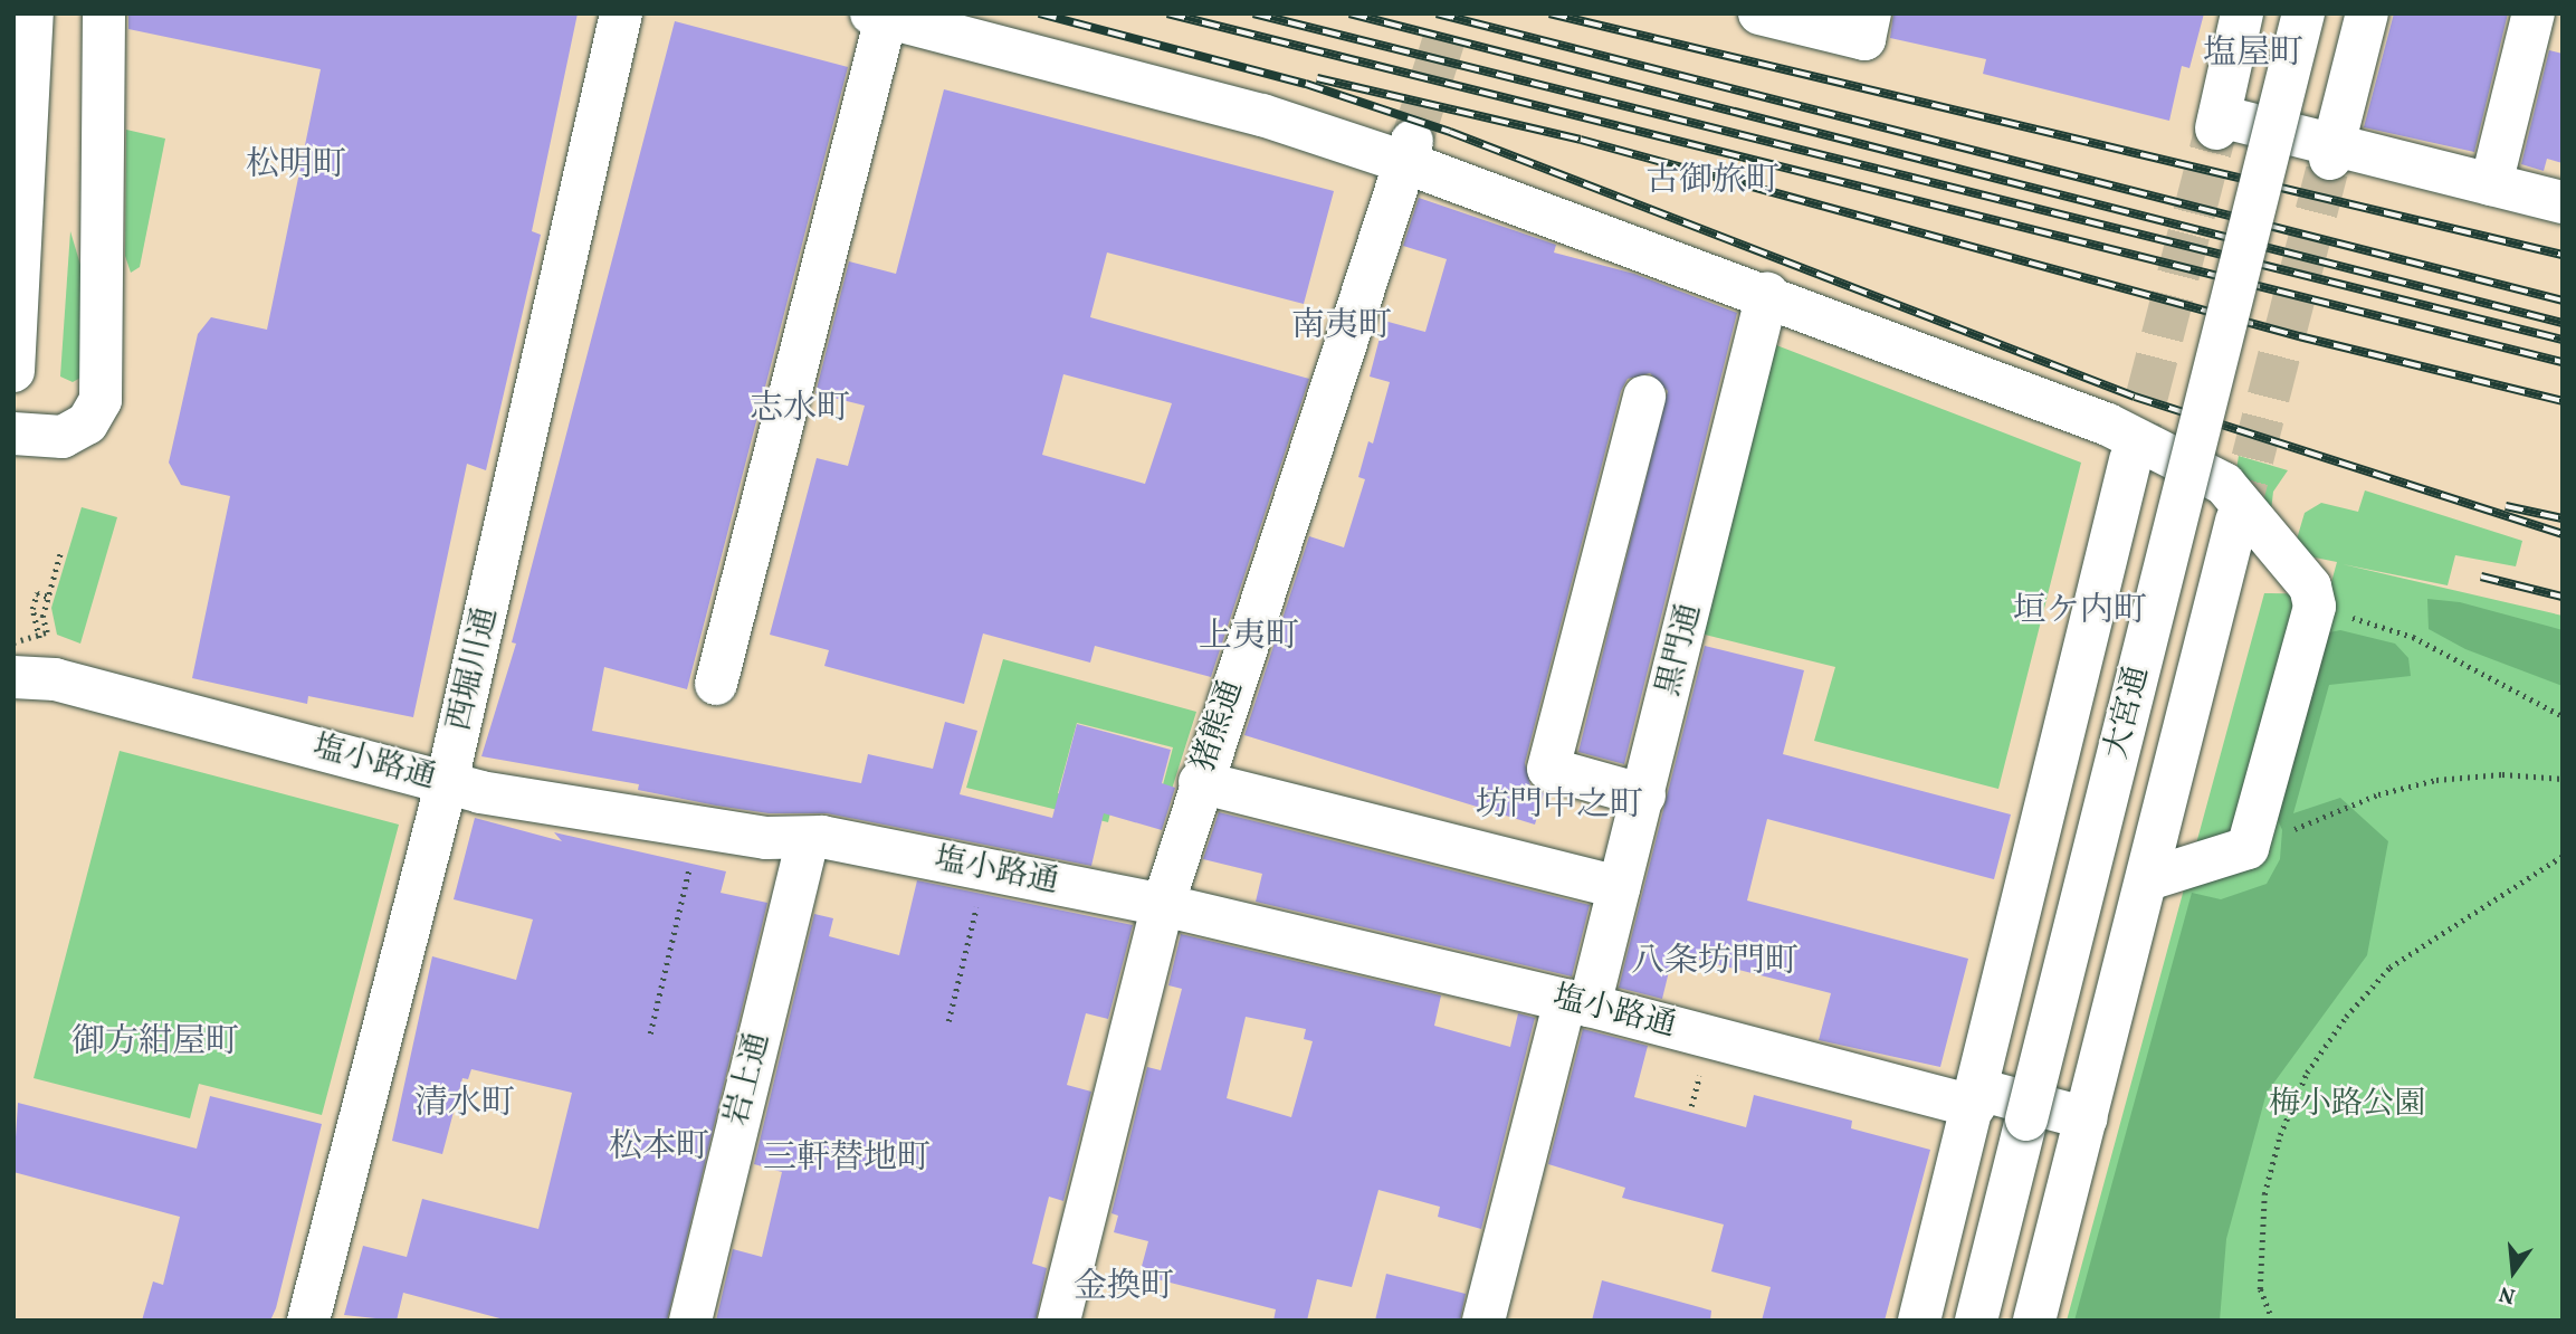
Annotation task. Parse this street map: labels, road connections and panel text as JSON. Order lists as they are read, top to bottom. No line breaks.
{"streets":{"main road":["黒門通","西堀川通","大宮通","猪熊通","塩小路通","岩上通"]},"crossings":[["黒門通","塩小路通"],["西堀川通","塩小路通"],["猪熊通","塩小路通"],["塩小路通","岩上通"]],"districts":["塩屋町","松明町","古御旅町","南夷町","志水町","垣ケ内町","上夷町","坊門中之町","八条坊門町","御方紺屋町","清水町","松本町","三軒替地町","金換町"],"parks":["梅小路公園"],"north":"bottom"}
